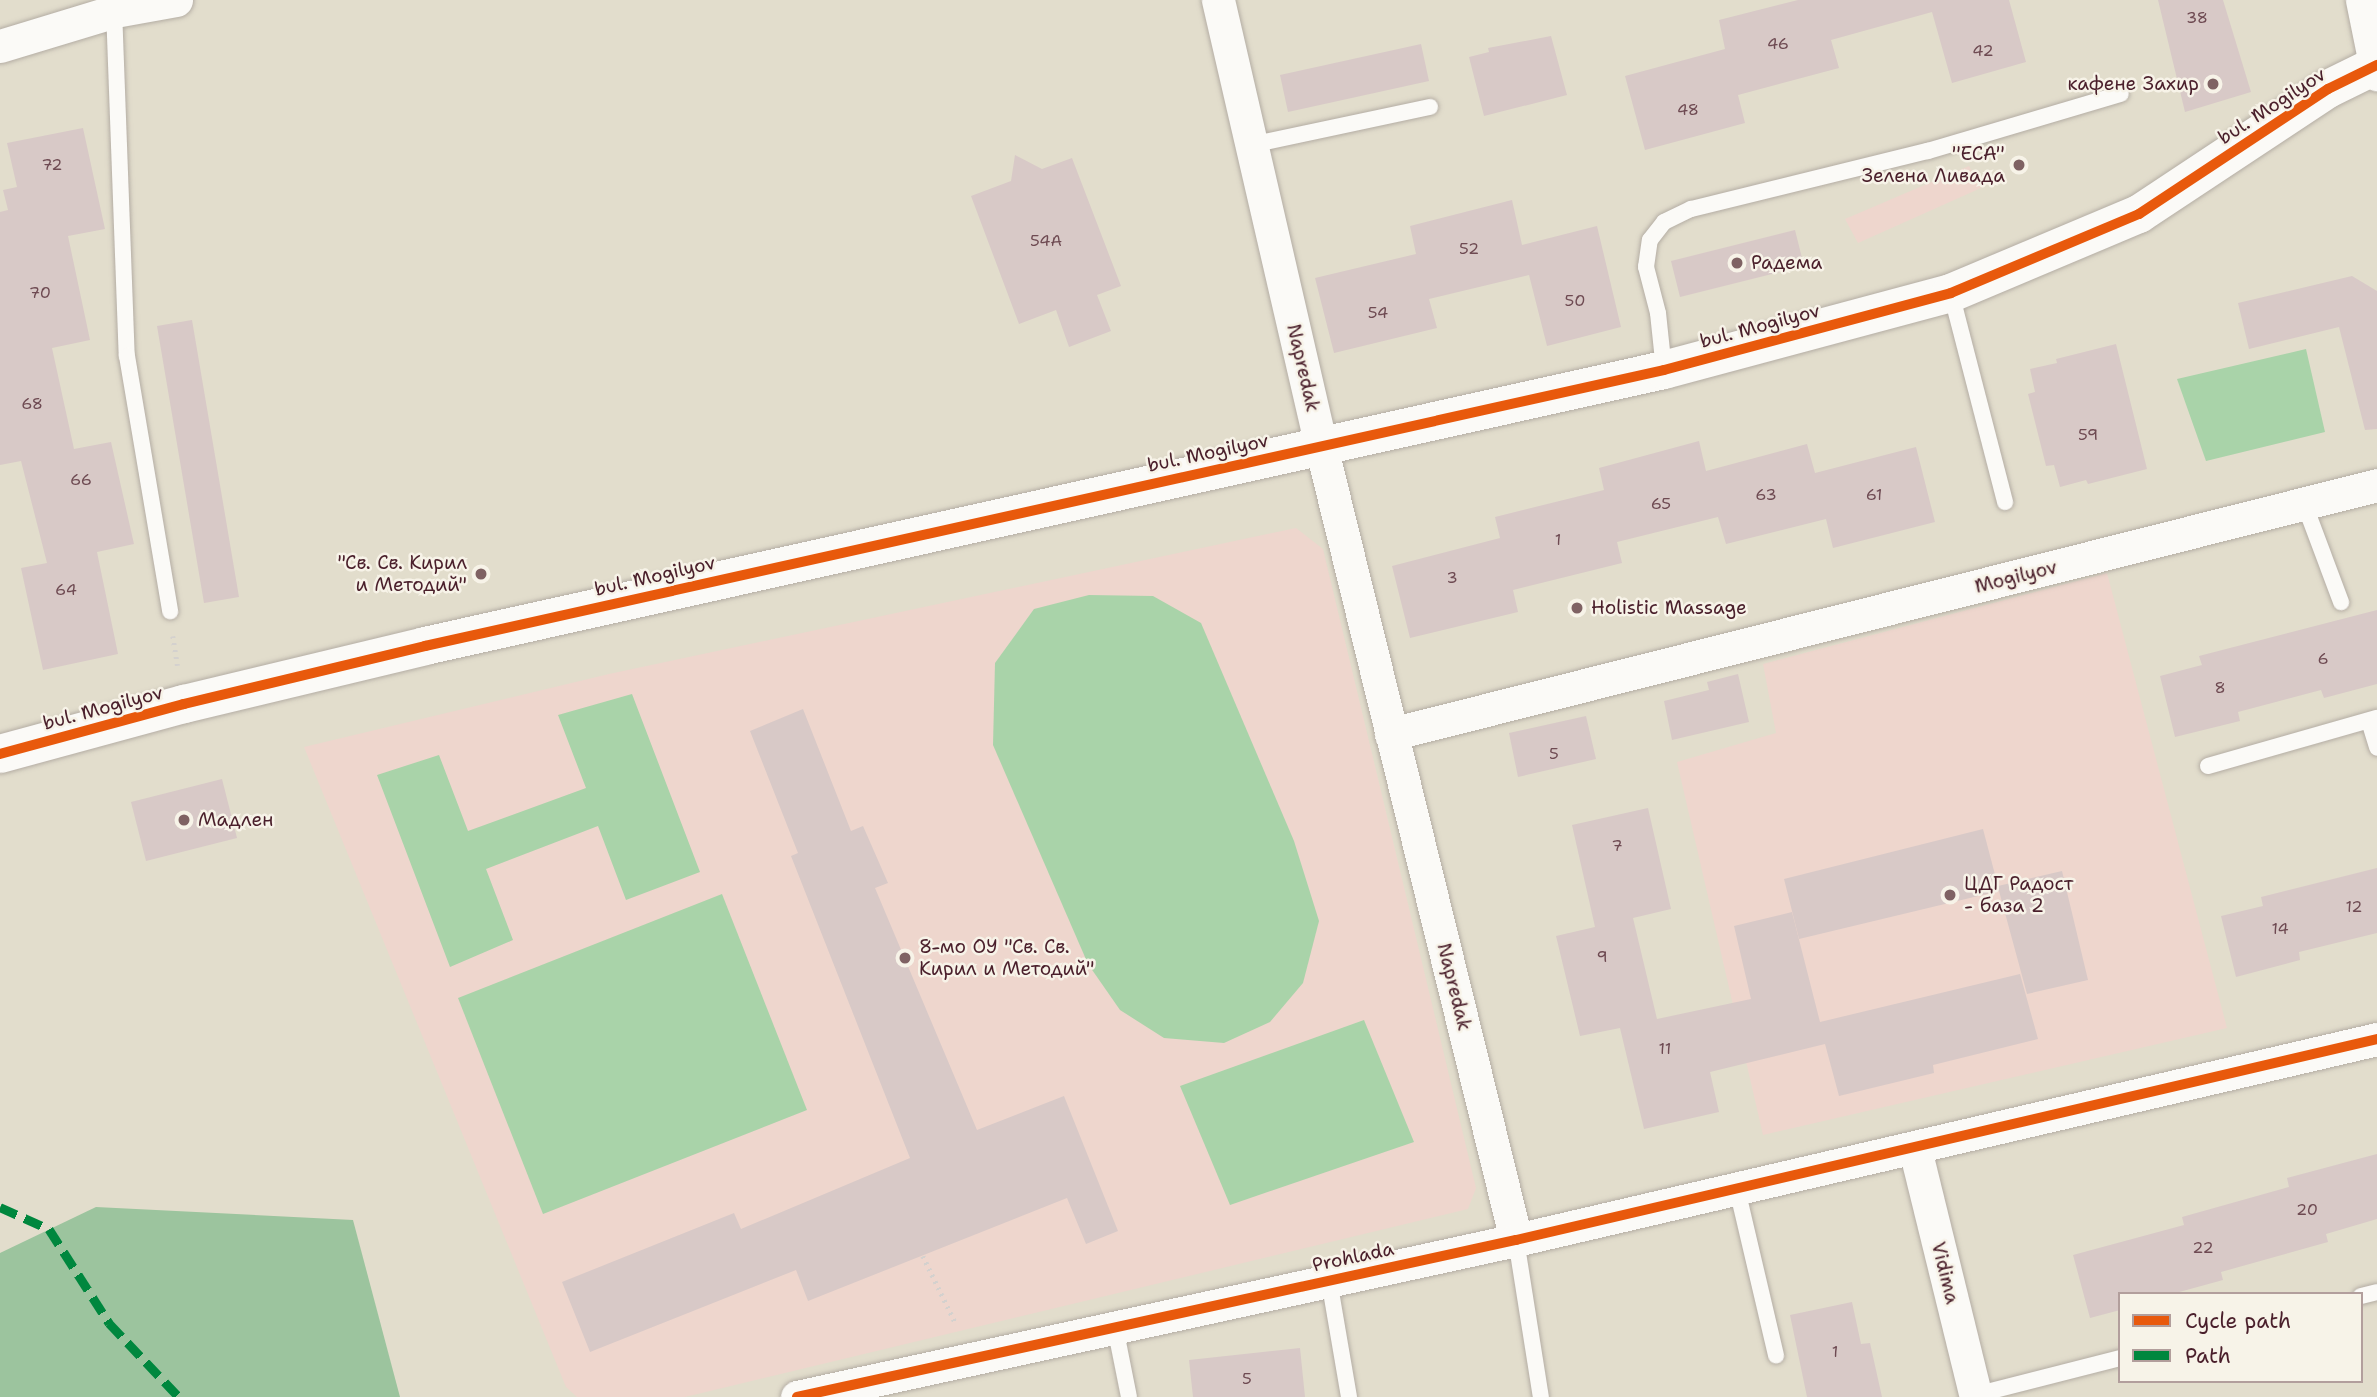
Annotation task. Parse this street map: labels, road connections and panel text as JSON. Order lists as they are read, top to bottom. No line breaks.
{"streets":{"street":["bul. Mogilyov","Napredak","Mogilyov","Prohlada","Vidima"]},"crossings":[["bul. Mogilyov","Napredak"],["Napredak","Mogilyov"],["Napredak","Prohlada"],["Prohlada","Vidima"]],"places":["кафене Захир","''ЕСА'' Зелена Ливада","Радема","\"Св. Св. Кирил и Методий\"","Holistic Massage","Мадлен","ЦДГ Радост - база 2","8-мо ОУ \"Св. Св. Кирил и Методий\""],"house_numbers":["38","46","42","48","72","54А","52","70","50","54","68","59","66","63","61","65","1","3","64","6","8","5","7","12","14","9","11","20","22","1","5"],"legend":["Cycle path","Path"]}
